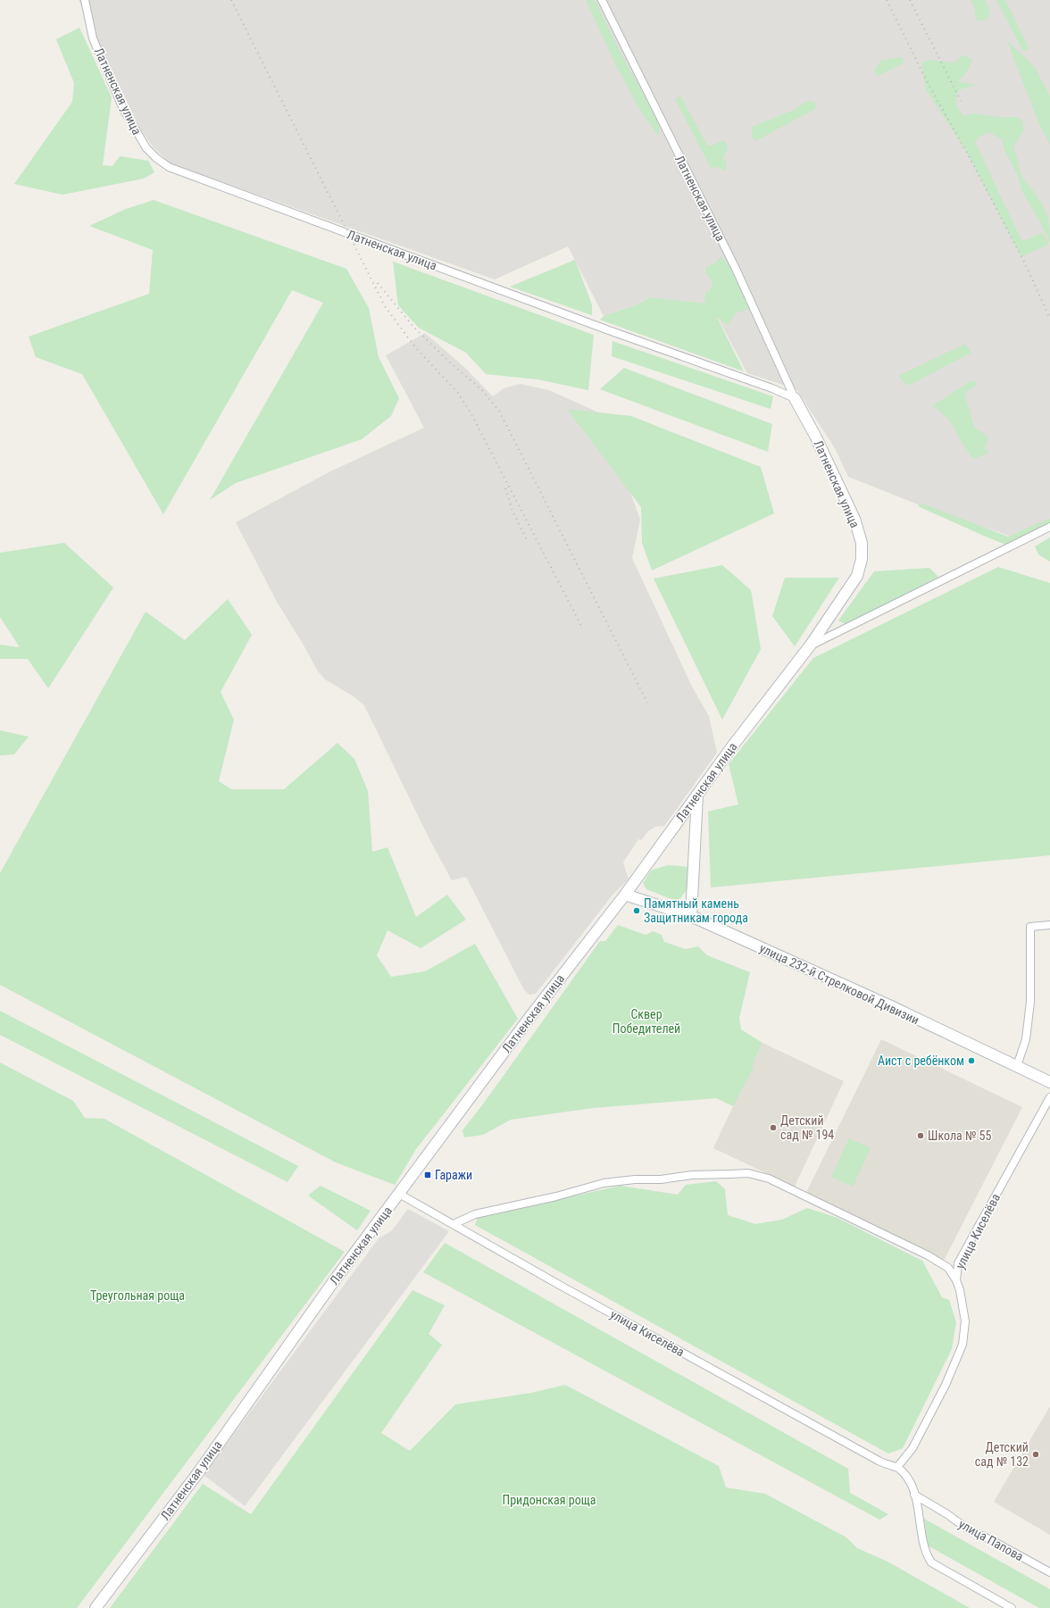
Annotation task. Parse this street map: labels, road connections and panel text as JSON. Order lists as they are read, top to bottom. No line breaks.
{"streets":{"street":["Латненская улица","улица 232-й Стрелковой Дивизии","улица Киселёва","улица Папова"]},"crossings":[["Латненская улица","улица 232-й Стрелковой Дивизии"],["Латненская улица","улица Киселёва"]],"parks":["Сквер Победителей","Треугольная роща","Придонская роща"],"places":{"other":["Памятный камень Защитникам города","Аист с ребёнком","Детский сад № 194","Школа № 55","Детский сад № 132"],"transit":["Гаражи"]}}
